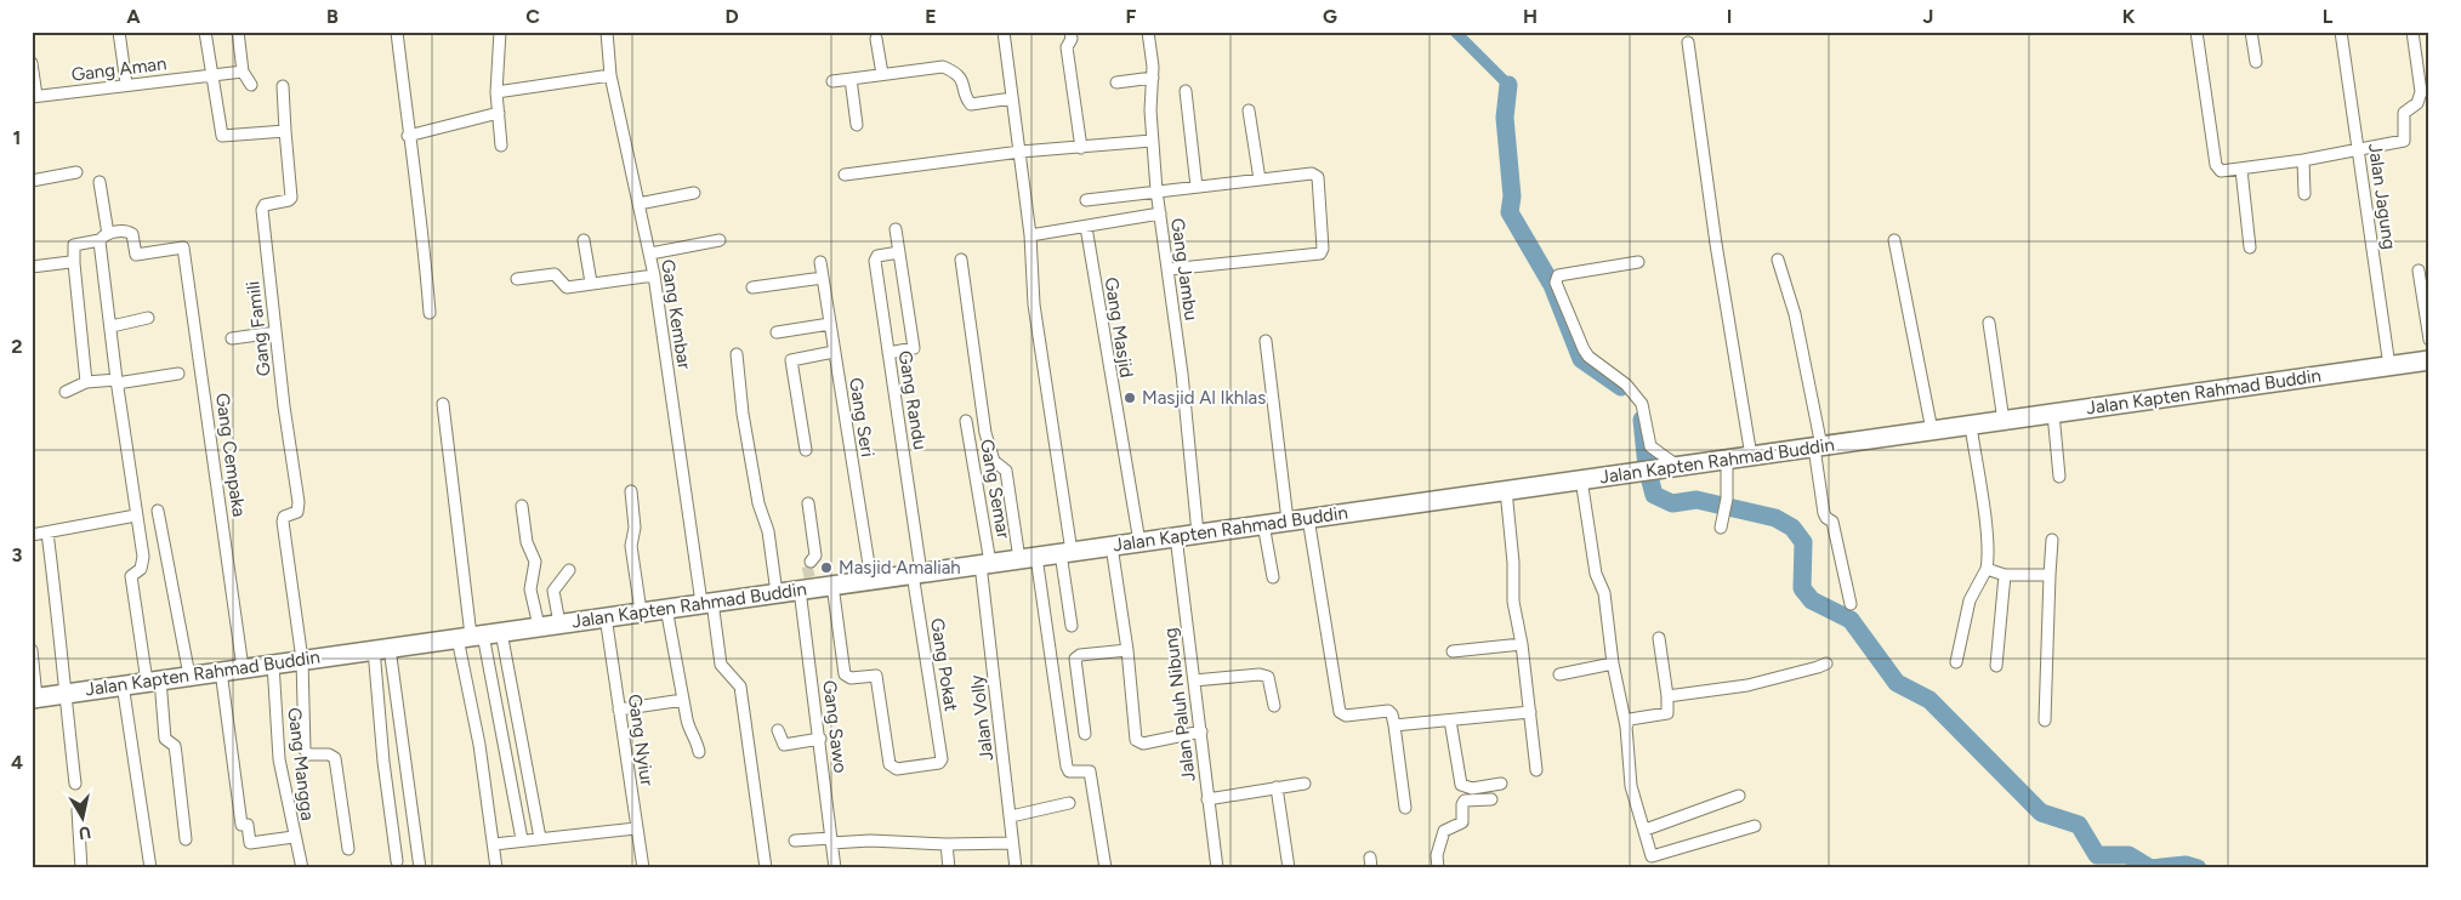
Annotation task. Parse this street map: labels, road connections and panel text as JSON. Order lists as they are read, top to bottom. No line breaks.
{"streets":{"main road":["Jalan Kapten Rahmad Buddin"],"street":["Gang Aman","Jalan Jagung","Gang Jambu","Gang Kembar","Gang Masjid","Gang Famili","Gang Randu","Gang Seri","Gang Cempaka","Gang Semar","Gang Pokat","Jalan Paluh Nibung","Jalan Volly","Gang Sawo","Gang Nyiur","Gang Mangga"]},"crossings":[["Jalan Jagung","Jalan Kapten Rahmad Buddin"],["Gang Jambu","Jalan Kapten Rahmad Buddin"],["Gang Kembar","Jalan Kapten Rahmad Buddin"],["Gang Masjid","Jalan Kapten Rahmad Buddin"],["Gang Famili","Jalan Kapten Rahmad Buddin"],["Jalan Kapten Rahmad Buddin","Gang Randu"],["Jalan Kapten Rahmad Buddin","Gang Seri"],["Jalan Kapten Rahmad Buddin","Gang Cempaka"],["Jalan Kapten Rahmad Buddin","Gang Semar"],["Jalan Kapten Rahmad Buddin","Gang Pokat"],["Jalan Kapten Rahmad Buddin","Jalan Paluh Nibung"],["Jalan Kapten Rahmad Buddin","Jalan Volly"],["Jalan Kapten Rahmad Buddin","Gang Sawo"],["Jalan Kapten Rahmad Buddin","Gang Nyiur"],["Jalan Kapten Rahmad Buddin","Gang Mangga"],["Gang Randu","Gang Pokat"],["Gang Semar","Jalan Volly"]],"places":["Masjid Al Ikhlas","Masjid Amaliah"],"north":"bottom","grid":{"columns":["A","B","C","D","E","F","G","H","I","J","K","L"],"rows":["1","2","3","4"]}}
